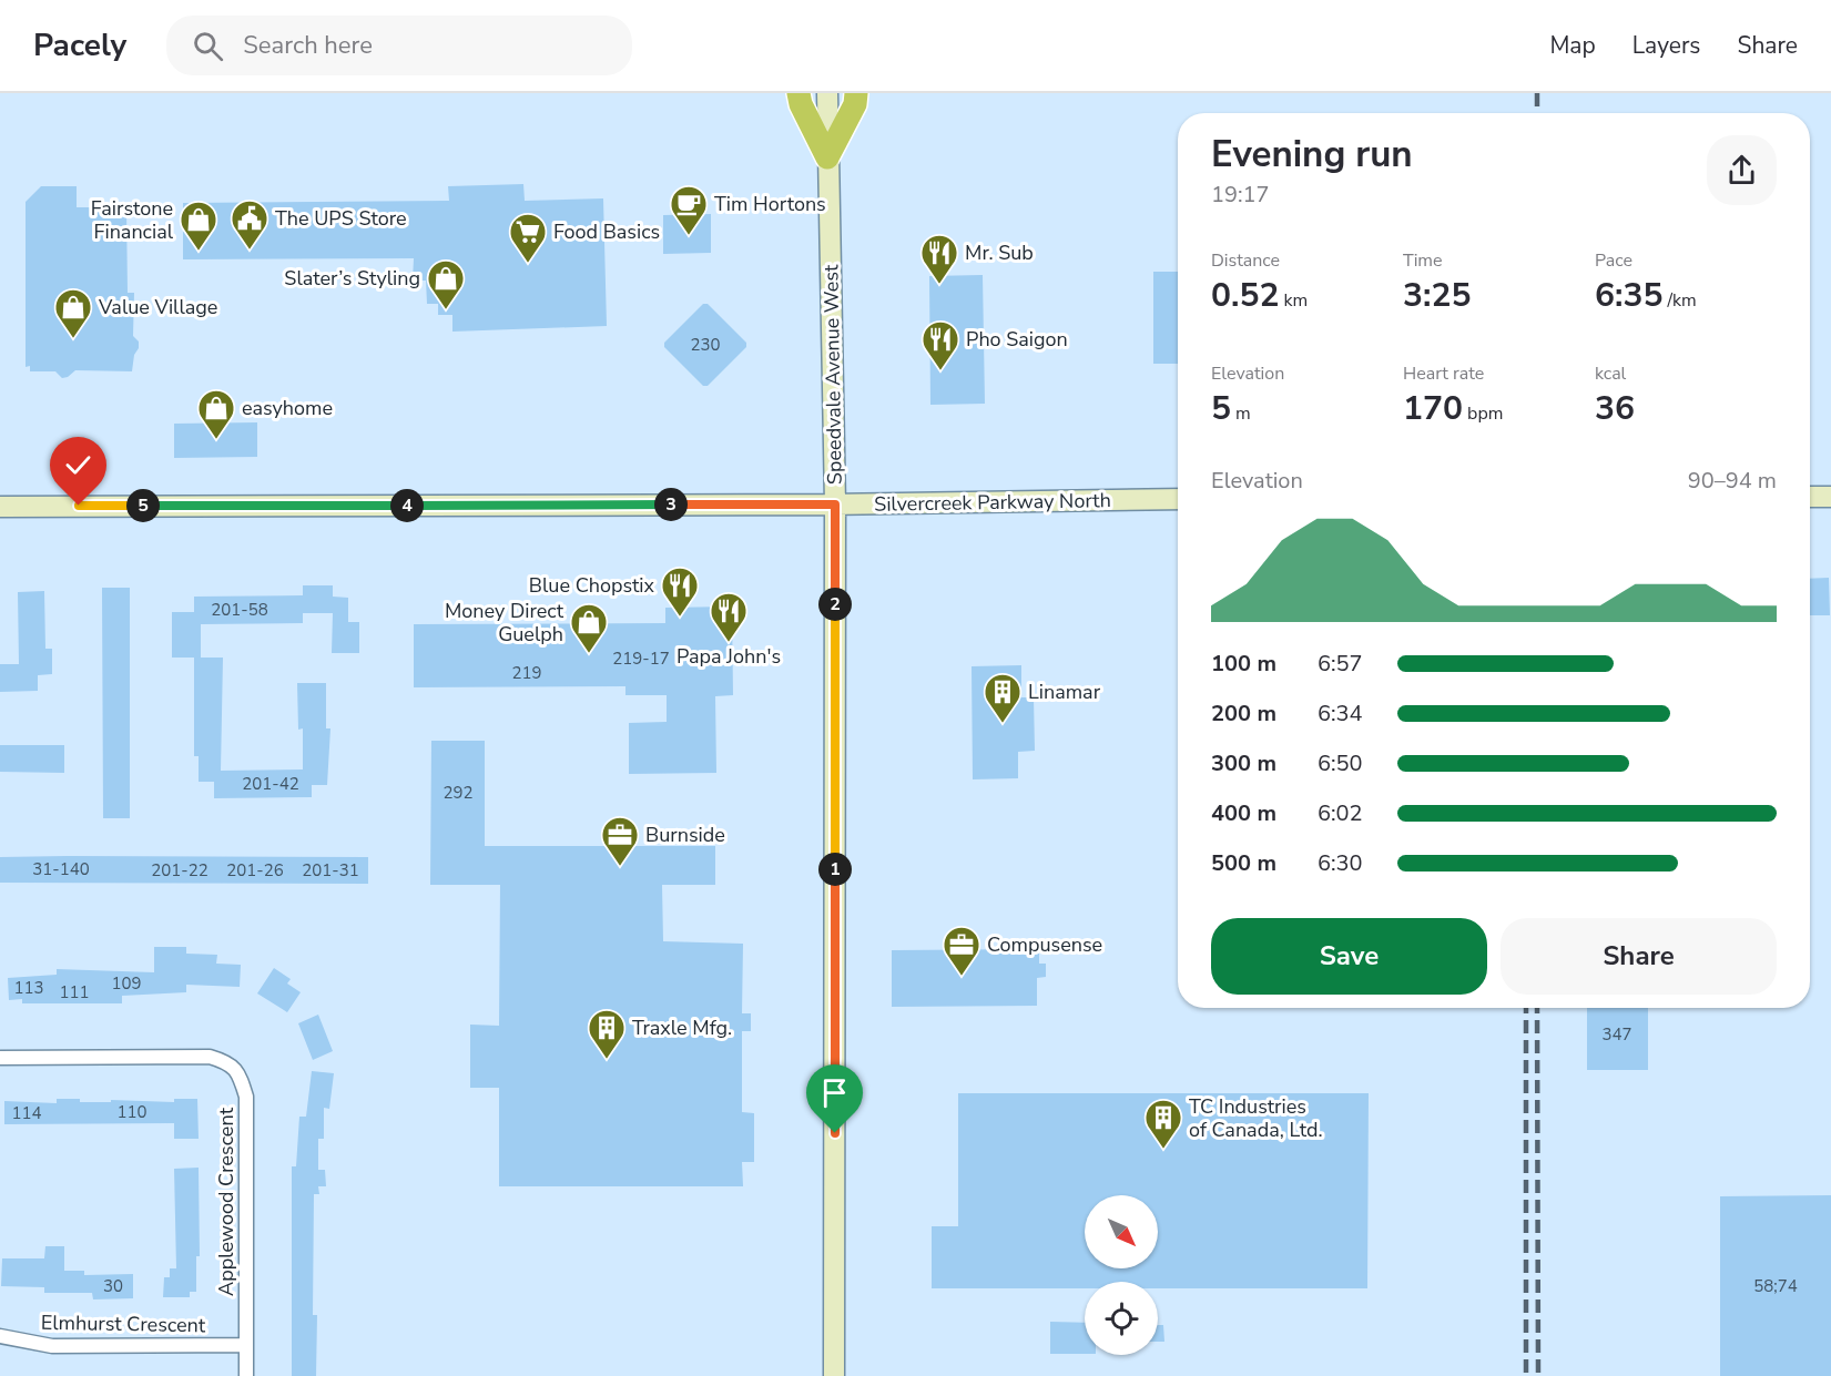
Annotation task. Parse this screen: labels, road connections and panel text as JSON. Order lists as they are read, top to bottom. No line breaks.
{"streets":{"main road":["Speedvale Avenue West","Silvercreek Parkway North"],"street":["Applewood Crescent","Elmhurst Crescent"]},"crossings":[["Speedvale Avenue West","Silvercreek Parkway North"],["Applewood Crescent","Elmhurst Crescent"]],"places":{"cafe":["Tim Hortons"],"public building":["The UPS Store"],"shop":["Fairstone Financial","Slater’s Styling","Value Village","easyhome","Money Direct Guelph"],"supermarket":["Food Basics"],"restaurant":["Mr. Sub","Pho Saigon","Blue Chopstix","Papa John's"],"building":["Linamar","Traxle Mfg.","TC Industries of Canada, Ltd."],"office":["Burnside","Compusense"]},"house_numbers":["230","201-58","219-17","219","201-42","292","31-140","201-22","201-26","201-31","109","113","111","347","110","114","30","58;74"],"north":"bottom right","page":{"header":"Pacely","search":"Search here","nav":["Map","Layers","Share"],"heading":["Evening run","19:17"],"stats":[["Distance","0.52 km"],["Time","3:25"],["Pace","6:35 /km"],["Elevation","5 m"],["Heart rate","170 bpm"],["kcal","36"]],"chart":["Elevation","90–94 m"],"pins":["3","4","5","2","1"],"list":[{"name":"100 m","note":"6:57"},{"name":"200 m","note":"6:34"},{"name":"300 m","note":"6:50"},{"name":"400 m","note":"6:02"},{"name":"500 m","note":"6:30"}],"buttons":["Save","Share"]}}
